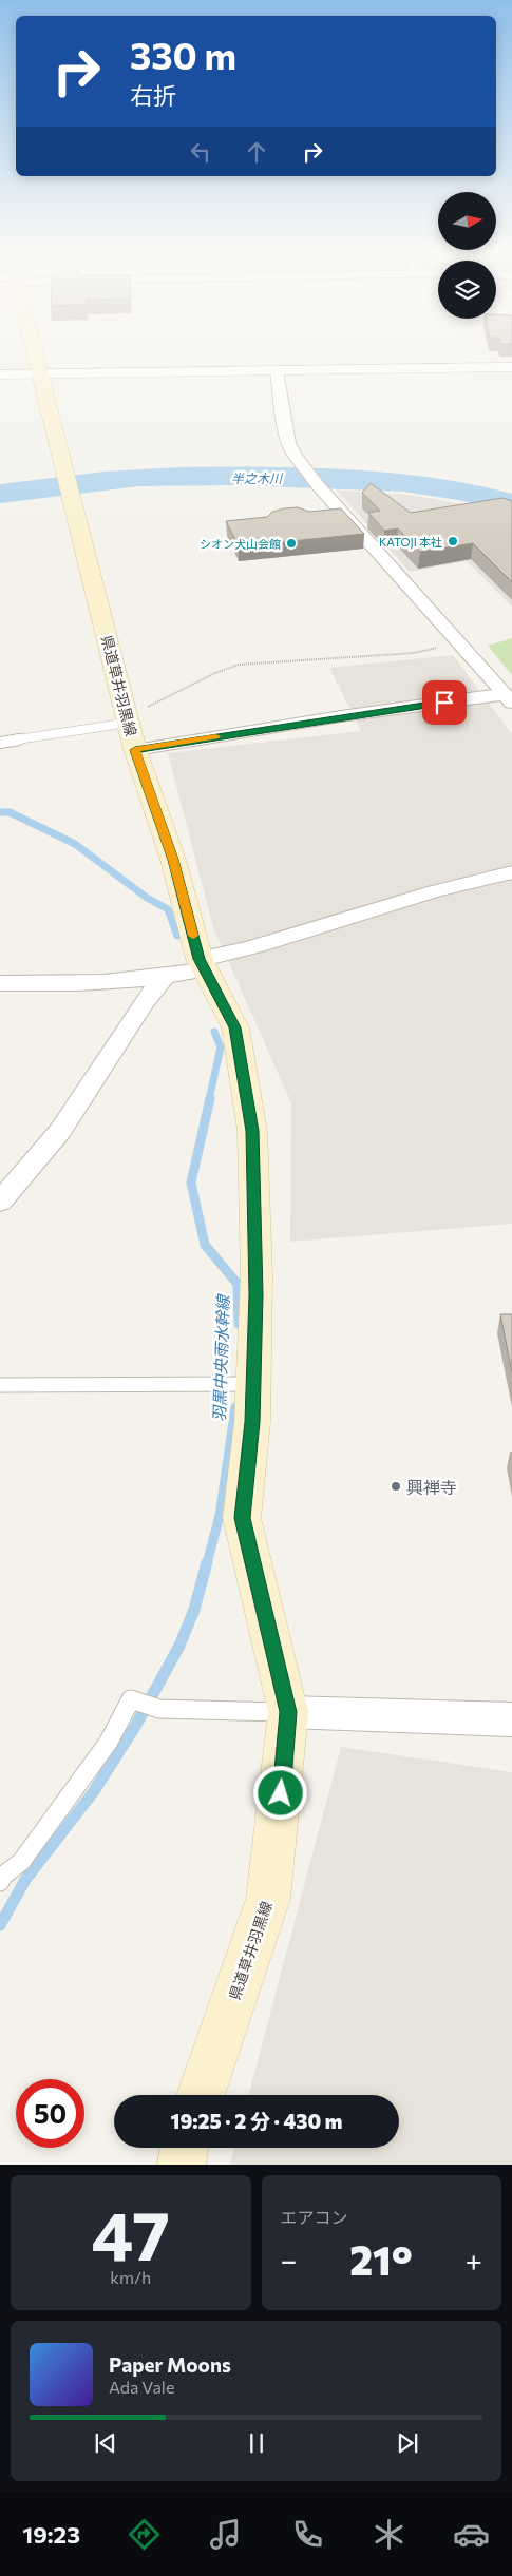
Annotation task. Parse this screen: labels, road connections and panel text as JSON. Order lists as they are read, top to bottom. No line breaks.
{"streets":{"main road":["県道草井羽黒線"]},"water":["半之木川","羽黒中央雨水幹線"],"places":["KATOJI 本社","シオン犬山会館","興禅寺"],"north":"right","page":{"turn":["330 m","右折"],"limit":"50","trip":"19:25 · 2 分 · 430 m","tile":[["47","km/h"],"エアコン"],"heat":["−","21°","+"],"song":["Paper Moons","Ada Vale"],"tabs":"19:23"}}
